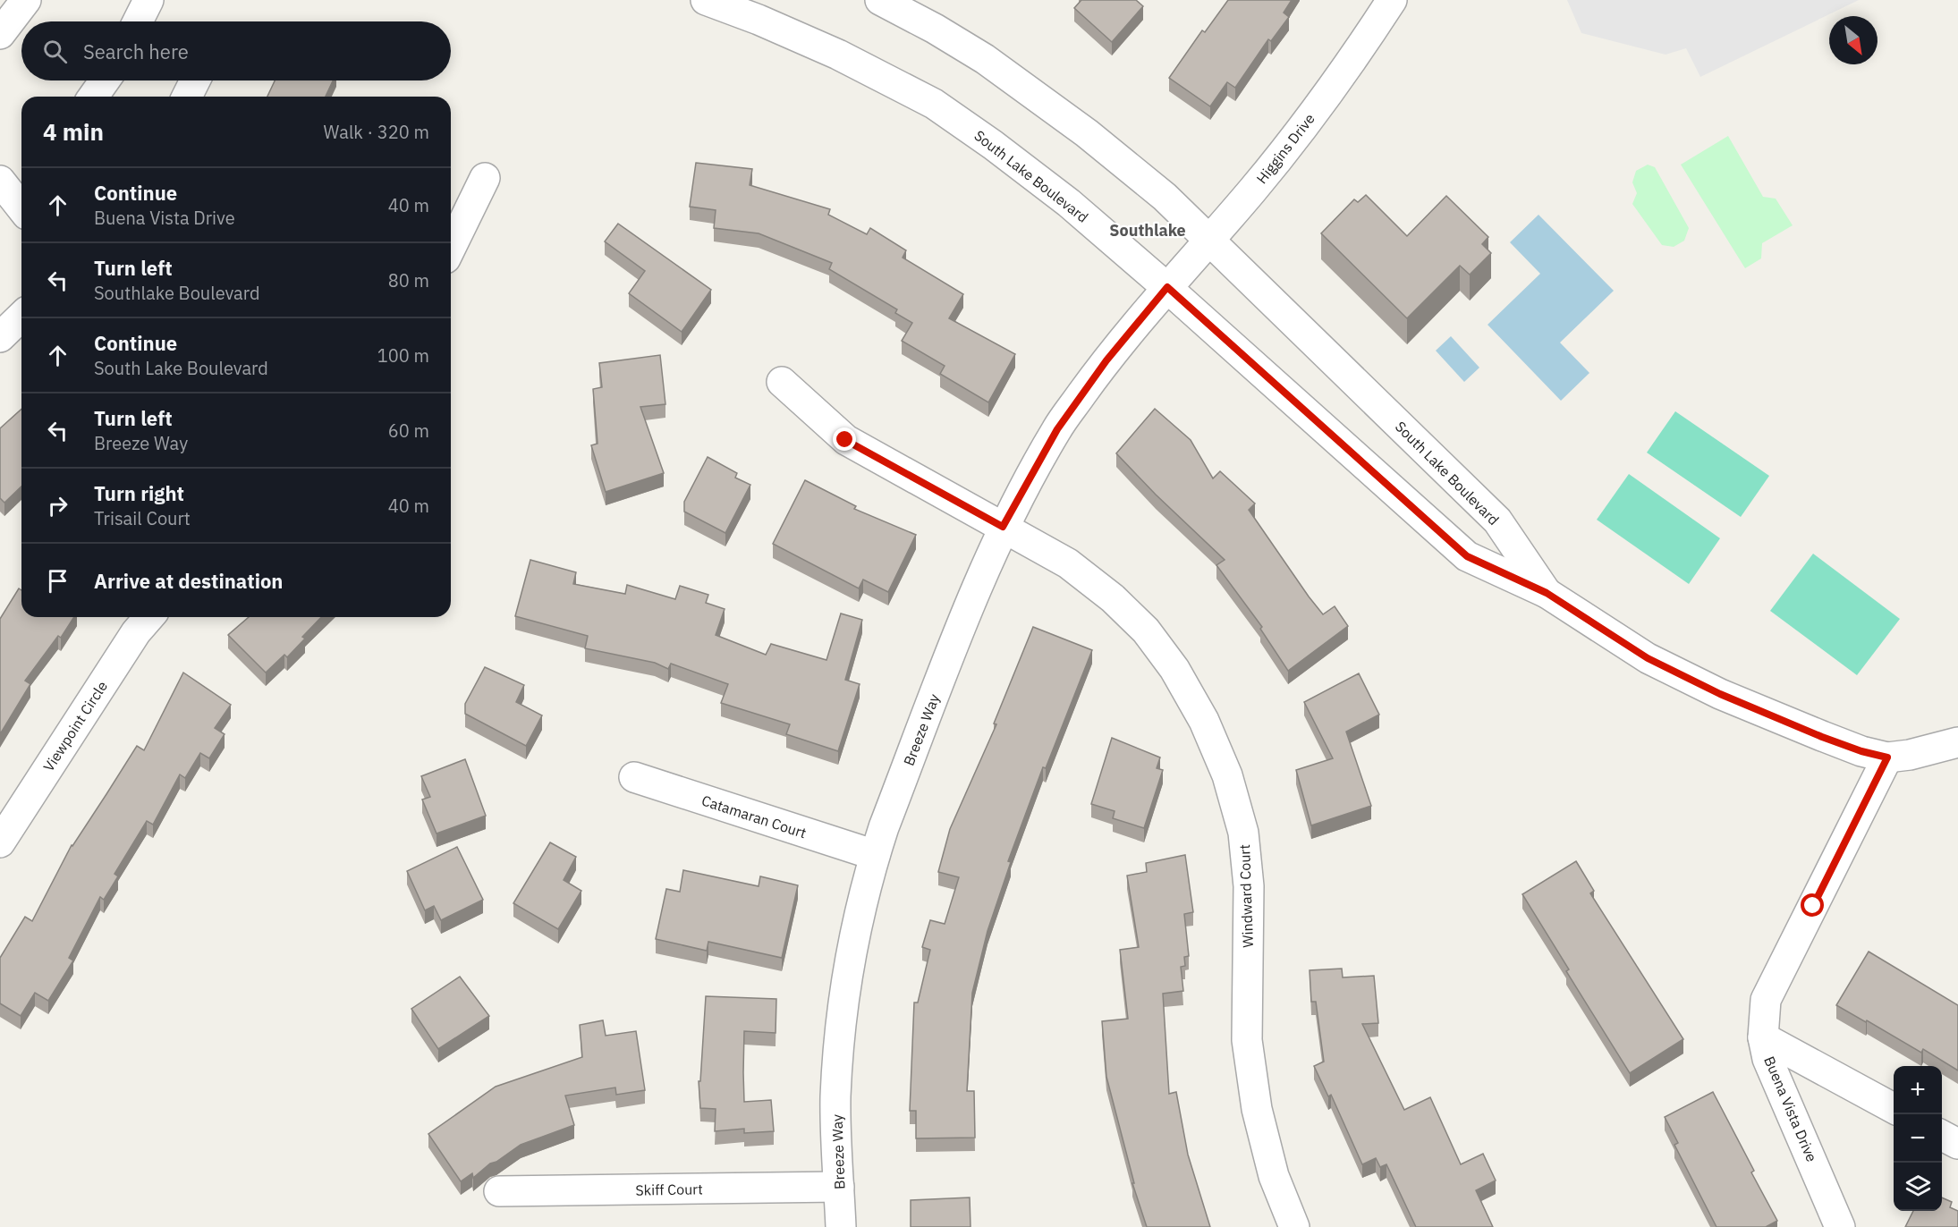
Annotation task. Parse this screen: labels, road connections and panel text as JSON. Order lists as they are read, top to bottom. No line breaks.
{"streets":{"street":["Higgins Drive","South Lake Boulevard","Viewpoint Circle","Breeze Way","Catamaran Court","Windward Court","Buena Vista Drive","Skiff Court"]},"crossings":[["Higgins Drive","South Lake Boulevard"],["Higgins Drive","Breeze Way"],["South Lake Boulevard","Breeze Way"],["Breeze Way","Catamaran Court"],["Breeze Way","Windward Court"],["Breeze Way","Skiff Court"]],"districts":["Southlake"],"north":"bottom right","page":{"search":"Search here","heading":["4 min","Walk · 320 m"],"list":[["Continue","Buena Vista Drive","40 m"],["Turn left","Southlake Boulevard","80 m"],["Continue","South Lake Boulevard","100 m"],["Turn left","Breeze Way","60 m"],["Turn right","Trisail Court","40 m"],"Arrive at destination"],"map_buttons":["+","−"]}}
